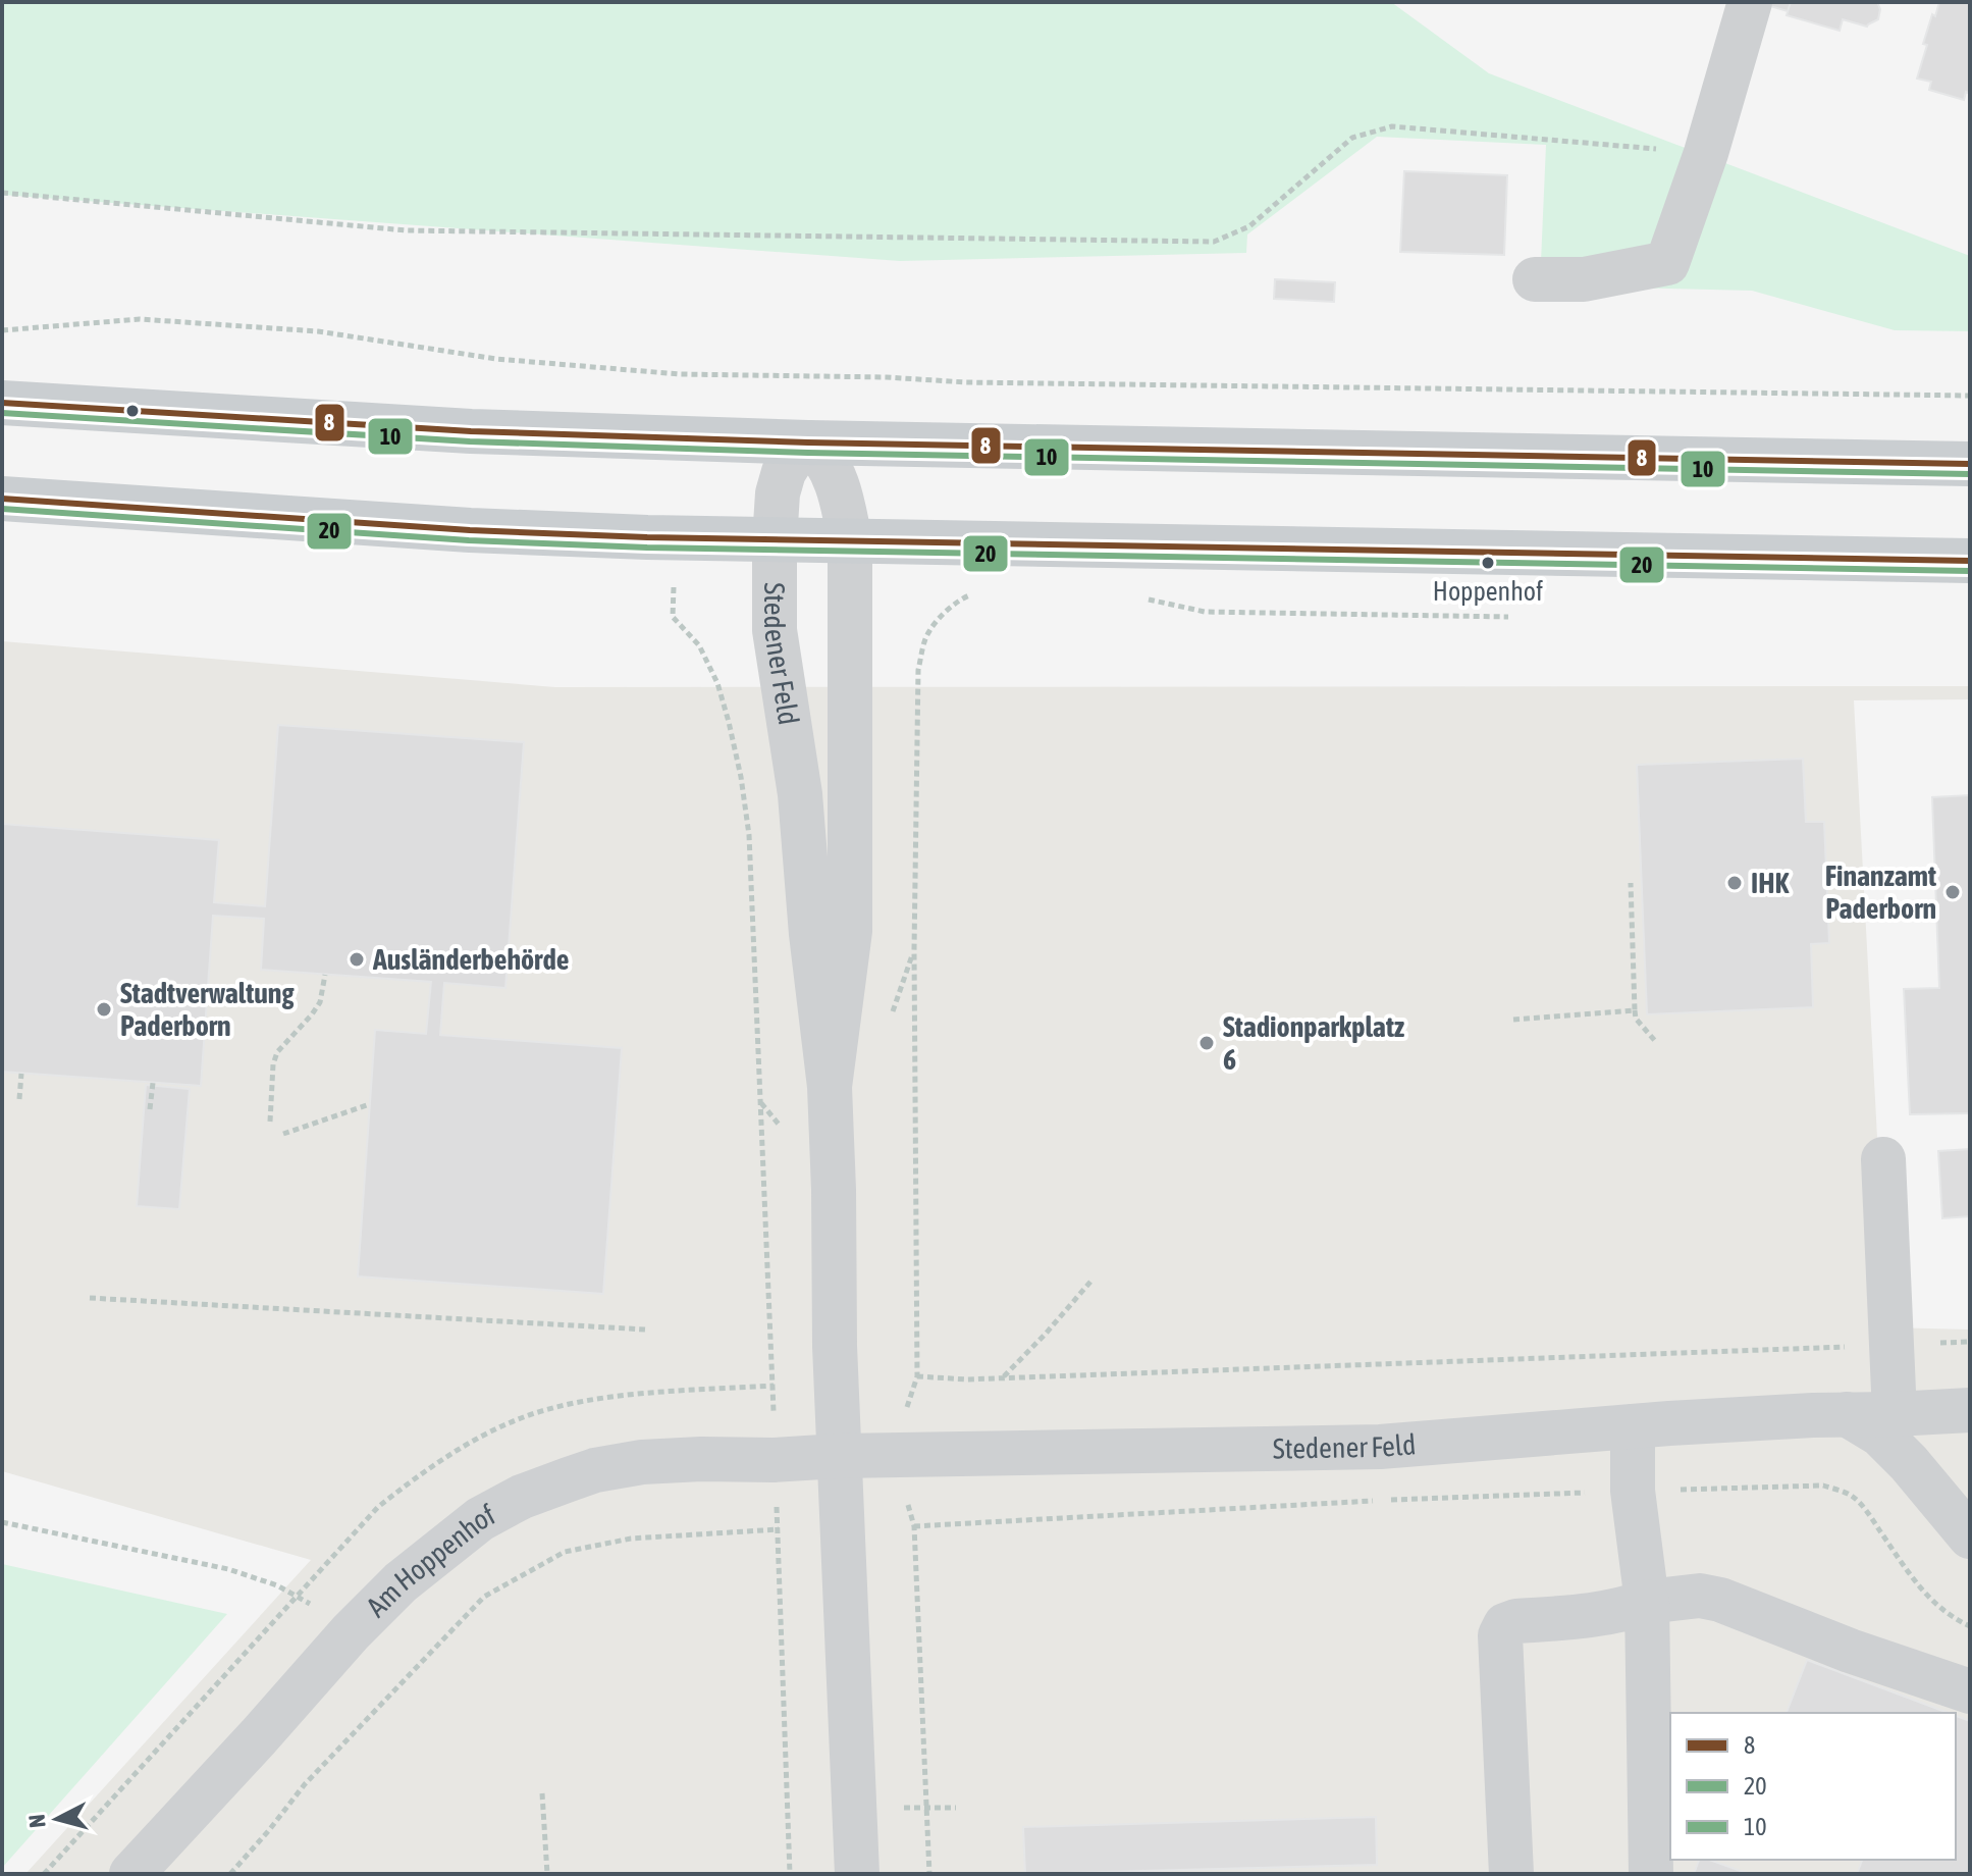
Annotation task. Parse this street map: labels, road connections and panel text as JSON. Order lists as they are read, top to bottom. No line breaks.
{"streets":{"street":["Stedener Feld","Am Hoppenhof"]},"crossings":[["Stedener Feld","Am Hoppenhof"]],"places":["Hoppenhof","IHK","Finanzamt Paderborn","Ausländerbehörde","Stadtverwaltung Paderborn","Stadionparkplatz 6"],"lines":["transit line 8","transit line 10","transit line 20"],"legend":["8","20","10"],"north":"left"}
